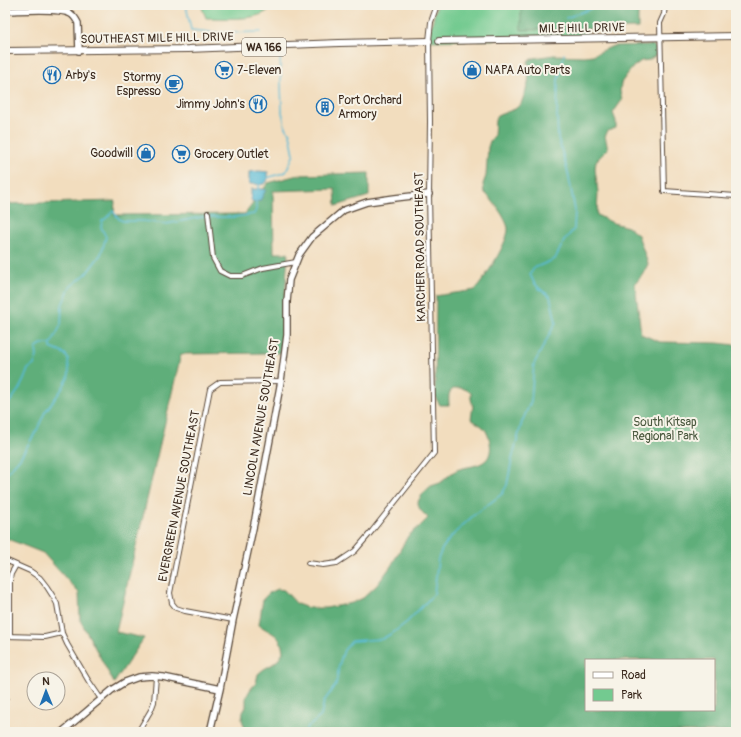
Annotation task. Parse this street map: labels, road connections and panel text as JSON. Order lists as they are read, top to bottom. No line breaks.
{"streets":{"main road":["MILE HILL DRIVE","SOUTHEAST MILE HILL DRIVE","WA 166"],"street":["KARCHER ROAD SOUTHEAST","LINCOLN AVENUE SOUTHEAST","EVERGREEN AVENUE SOUTHEAST"]},"crossings":[["MILE HILL DRIVE","SOUTHEAST MILE HILL DRIVE"],["MILE HILL DRIVE","KARCHER ROAD SOUTHEAST"],["SOUTHEAST MILE HILL DRIVE","KARCHER ROAD SOUTHEAST"],["KARCHER ROAD SOUTHEAST","LINCOLN AVENUE SOUTHEAST"],["LINCOLN AVENUE SOUTHEAST","EVERGREEN AVENUE SOUTHEAST"]],"parks":["South Kitsap Regional Park"],"places":{"supermarket":["7-Eleven","Grocery Outlet"],"shop":["NAPA Auto Parts","Goodwill"],"restaurant":["Arby's","Jimmy John's"],"cafe":["Stormy Espresso"],"building":["Port Orchard Armory"]},"legend":["Road","Park"],"north":"top"}
